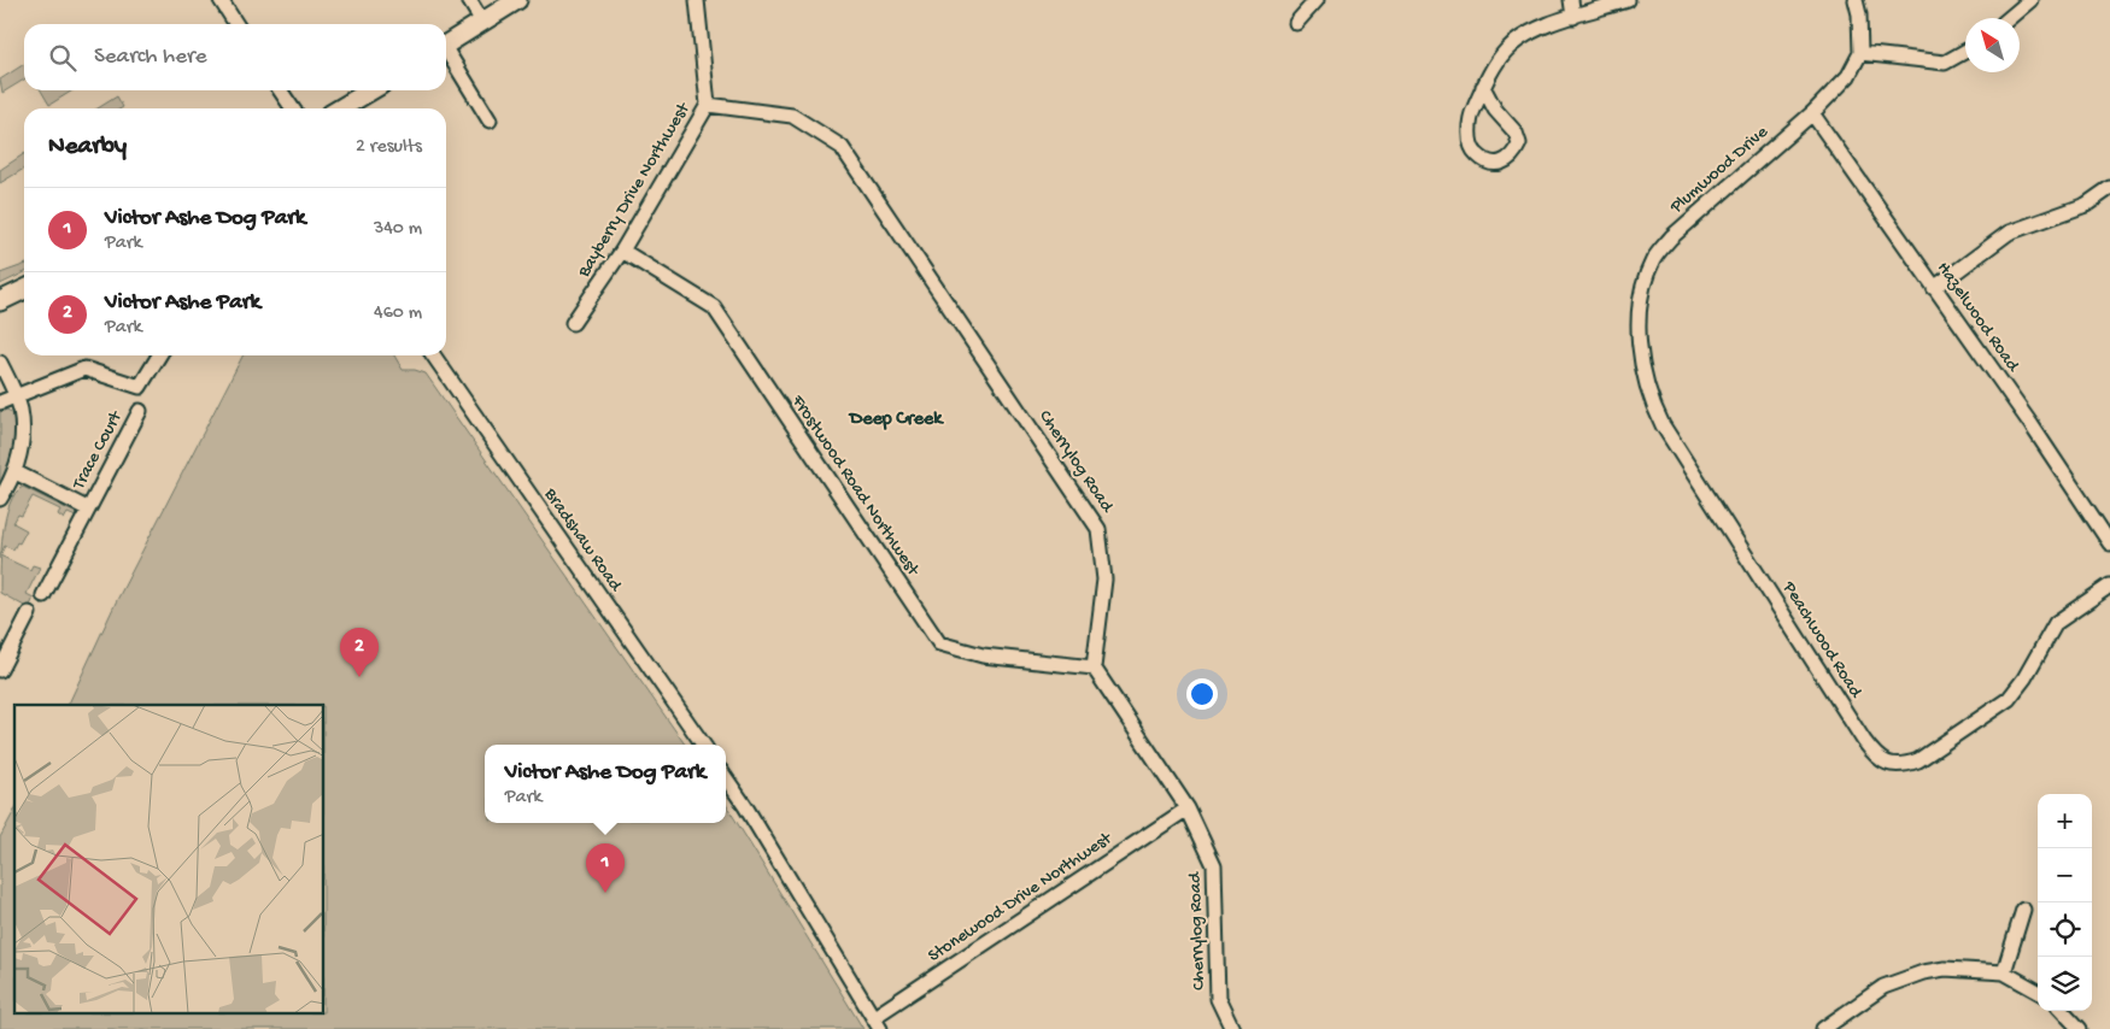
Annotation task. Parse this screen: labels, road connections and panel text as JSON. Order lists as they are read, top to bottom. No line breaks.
{"streets":{"street":["Plumwood Drive","Bayberry Drive Northwest","Hazelwood Road","Trace Court","Cherrylog Road","Frostwood Road Northwest","Bradshaw Road","Peachwood Road","Stonewood Drive Northwest"]},"crossings":[["Plumwood Drive","Hazelwood Road"],["Plumwood Drive","Peachwood Road"],["Bayberry Drive Northwest","Cherrylog Road"],["Bayberry Drive Northwest","Frostwood Road Northwest"],["Cherrylog Road","Frostwood Road Northwest"],["Cherrylog Road","Stonewood Drive Northwest"]],"districts":["Deep Creek"],"north":"top left","page":{"search":"Search here","heading":["Nearby","2 results"],"list":[{"mark":"1","name":"Victor Ashe Dog Park","note":"Park","value":"340 m"},{"mark":"2","name":"Victor Ashe Park","note":"Park","value":"460 m"}],"pins":["2","1"],"popup":["Victor Ashe Dog Park","Park"],"map_buttons":["+","−"]}}
